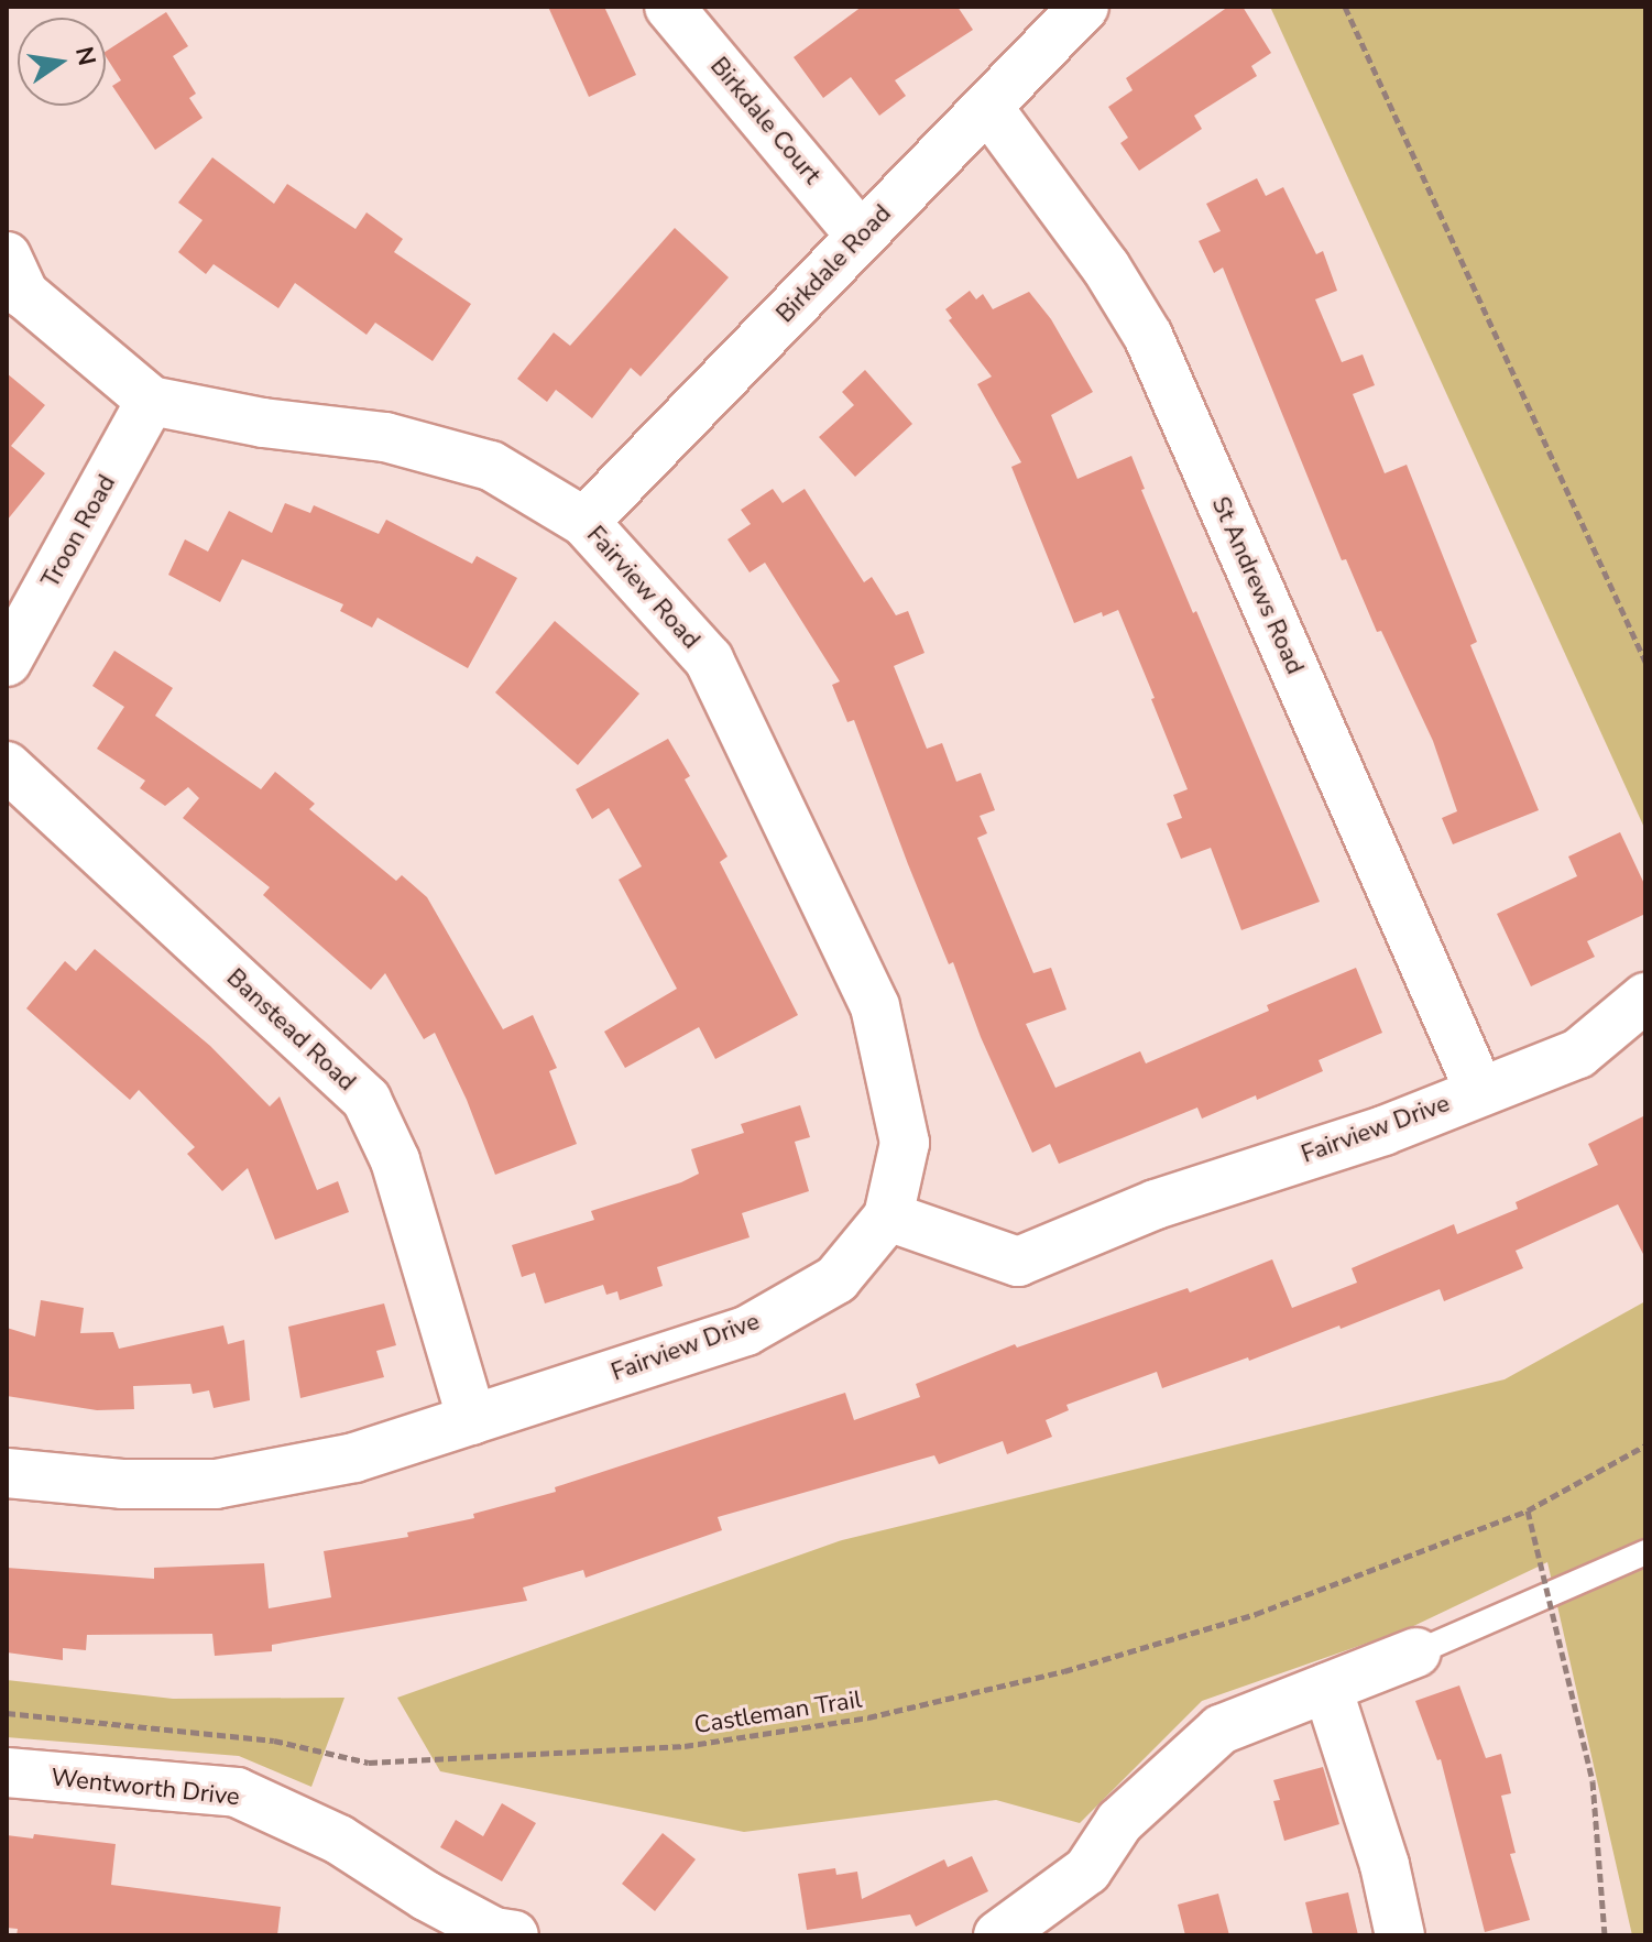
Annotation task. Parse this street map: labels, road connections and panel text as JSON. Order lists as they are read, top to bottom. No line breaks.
{"streets":{"street":["Birkdale Court","Birkdale Road","Troon Road","St Andrews Road","Fairview Road","Banstead Road","Fairview Drive","Wentworth Drive"],"path":["Castleman Trail"]},"crossings":[["Birkdale Court","Birkdale Road"],["Birkdale Road","St Andrews Road"],["Birkdale Road","Fairview Road"],["Troon Road","Fairview Road"],["St Andrews Road","Fairview Drive"],["Fairview Road","Fairview Drive"],["Banstead Road","Fairview Drive"]],"north":"right"}
